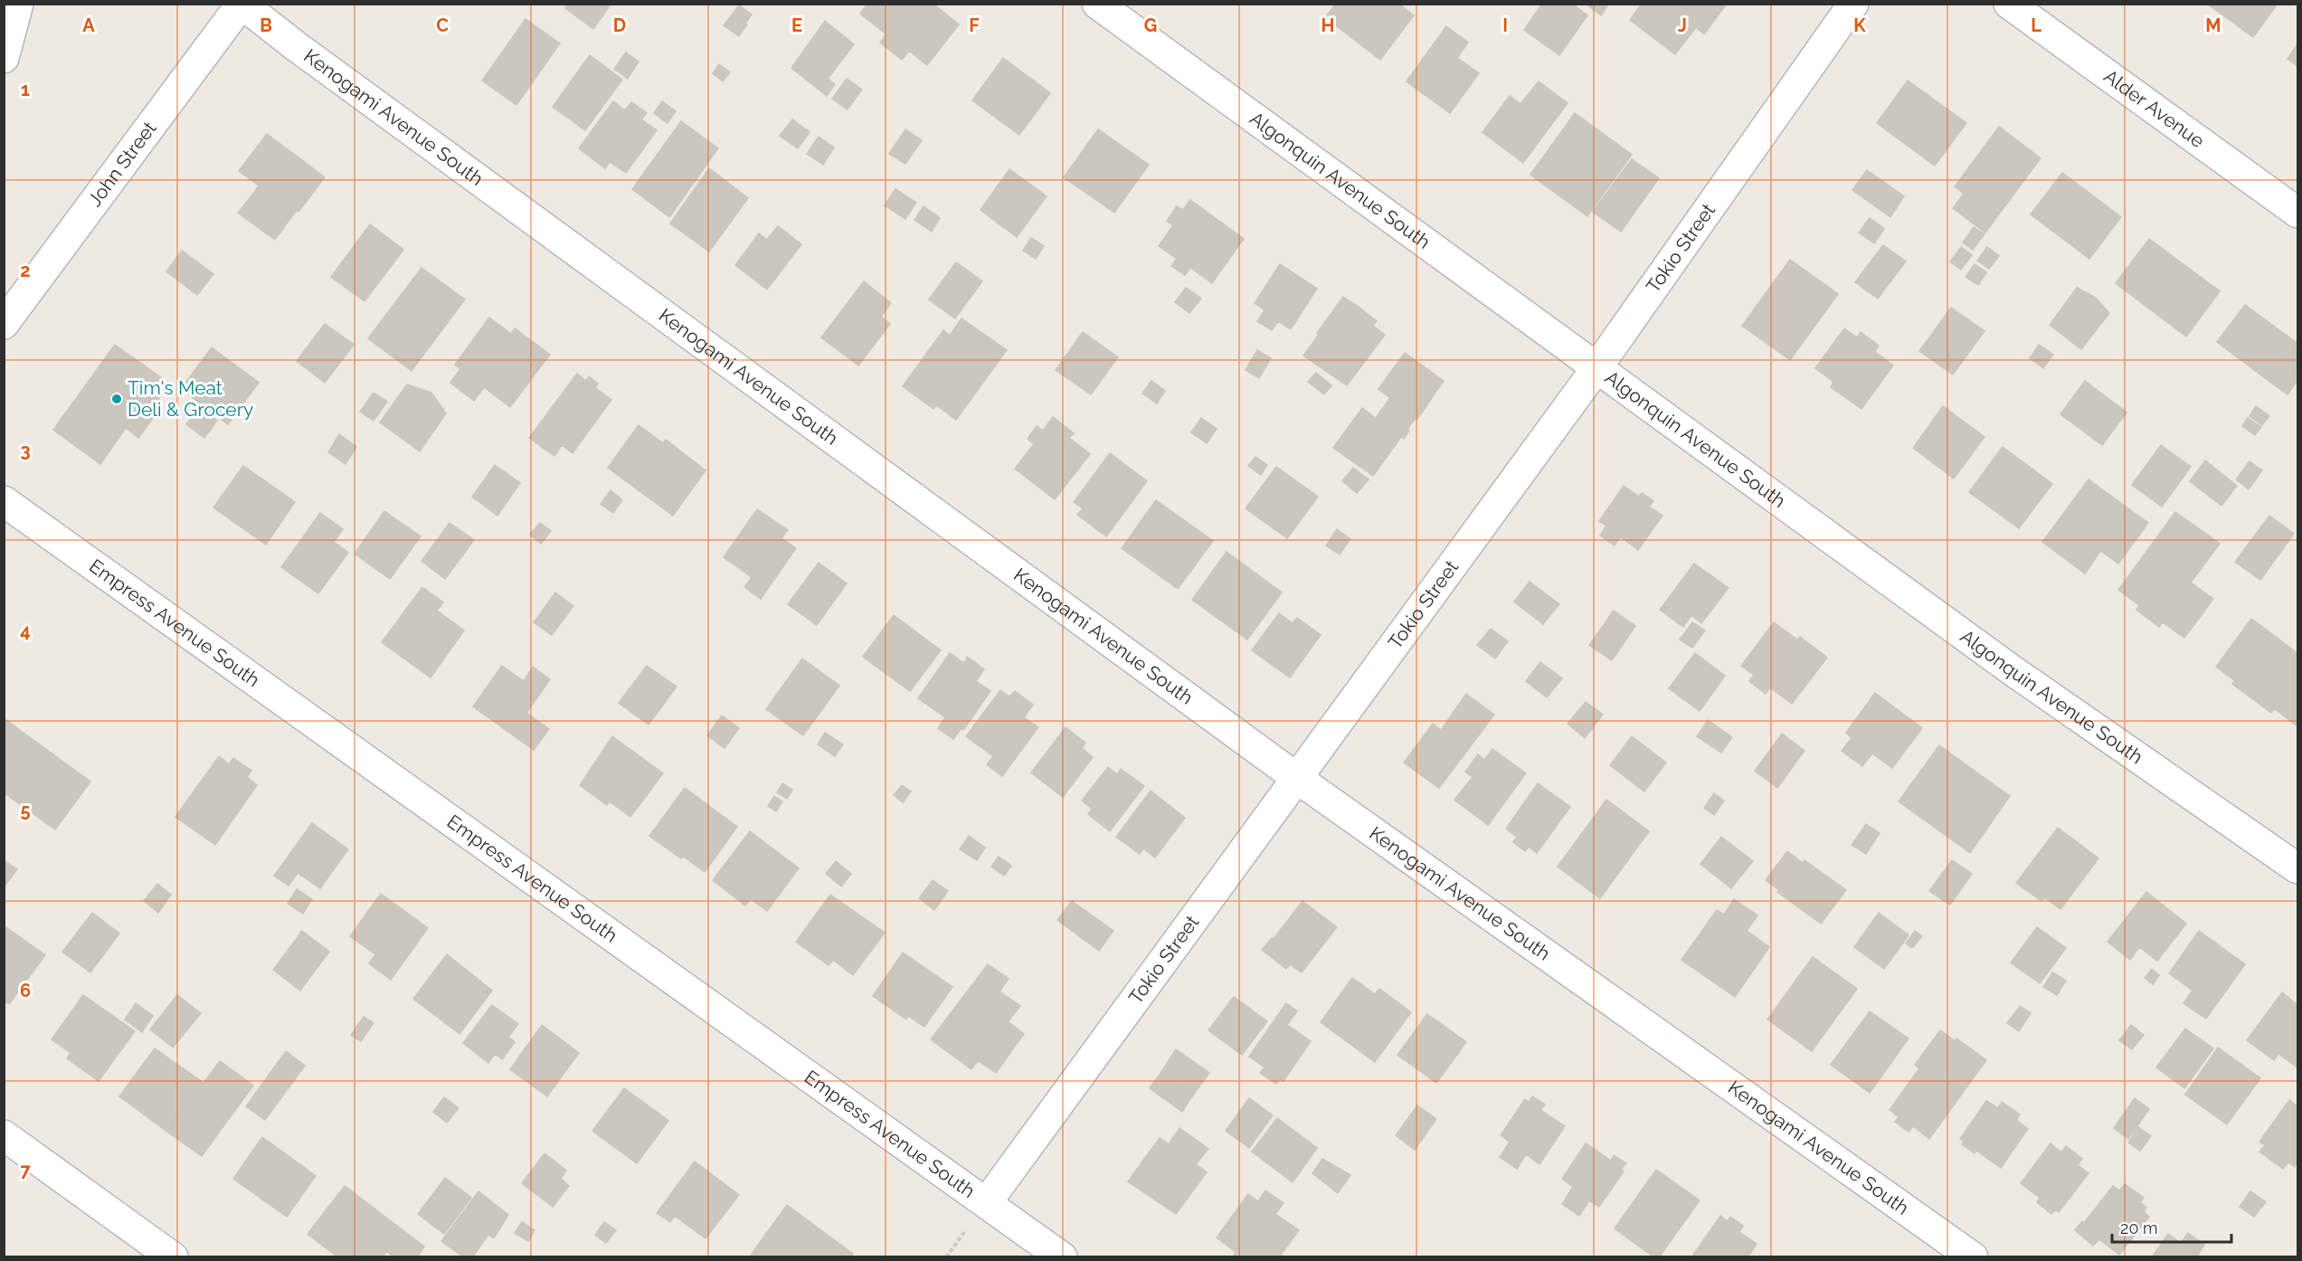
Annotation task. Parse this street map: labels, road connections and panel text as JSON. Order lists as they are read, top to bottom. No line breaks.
{"streets":{"street":["Alder Avenue","Kenogami Avenue South","John Street","Algonquin Avenue South","Tokio Street","Empress Avenue South"]},"crossings":[["Kenogami Avenue South","John Street"],["Kenogami Avenue South","Tokio Street"],["Algonquin Avenue South","Tokio Street"],["Tokio Street","Empress Avenue South"]],"places":["Tim's Meat Deli & Grocery"],"scale_bar":"20 m","grid":{"columns":["A","B","C","D","E","F","G","H","I","J","K","L","M"],"rows":["1","2","3","4","5","6","7"]}}
